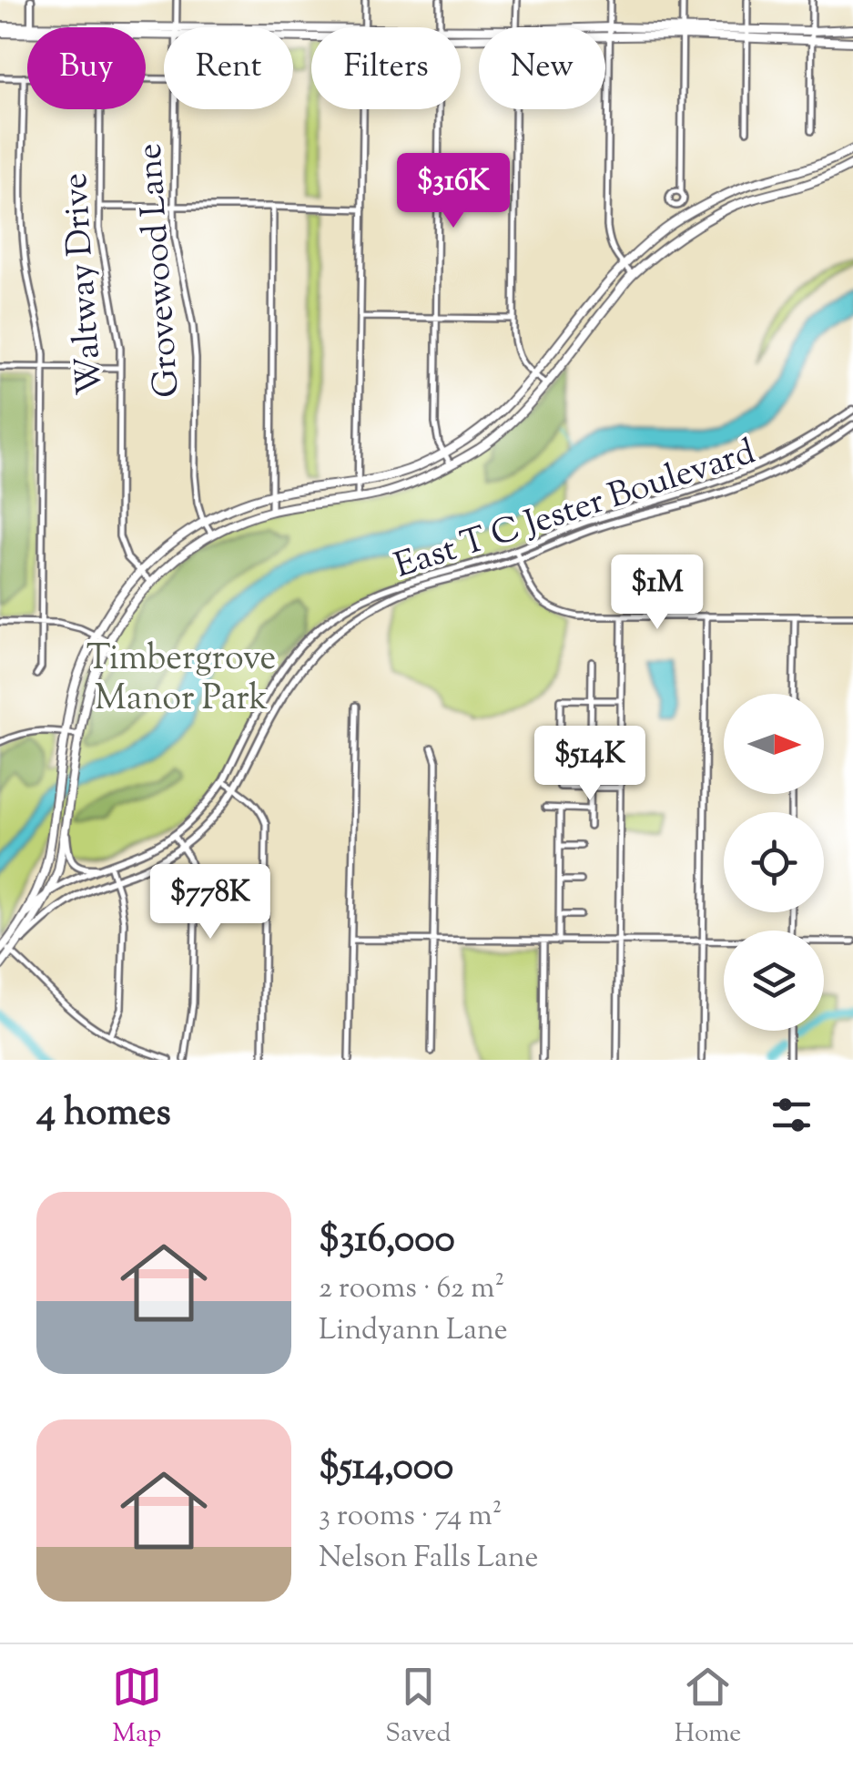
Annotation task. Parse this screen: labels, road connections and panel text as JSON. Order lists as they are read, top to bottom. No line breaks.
{"streets":{"street":["Grovewood Lane","Waltway Drive","East T C Jester Boulevard"]},"parks":["Timbergrove Manor Park"],"north":"right","page":{"chip":["Buy","Rent","Filters","New"],"price":["$316K","$1M","$514K","$778K"],"heading":"4 homes","list":[{"name":"$316,000","note":"2 rooms · 62 m² · Lindyann Lane"},{"name":"$514,000","note":"3 rooms · 74 m² · Nelson Falls Lane"}],"tabs":["Map","Saved","Home"]}}
